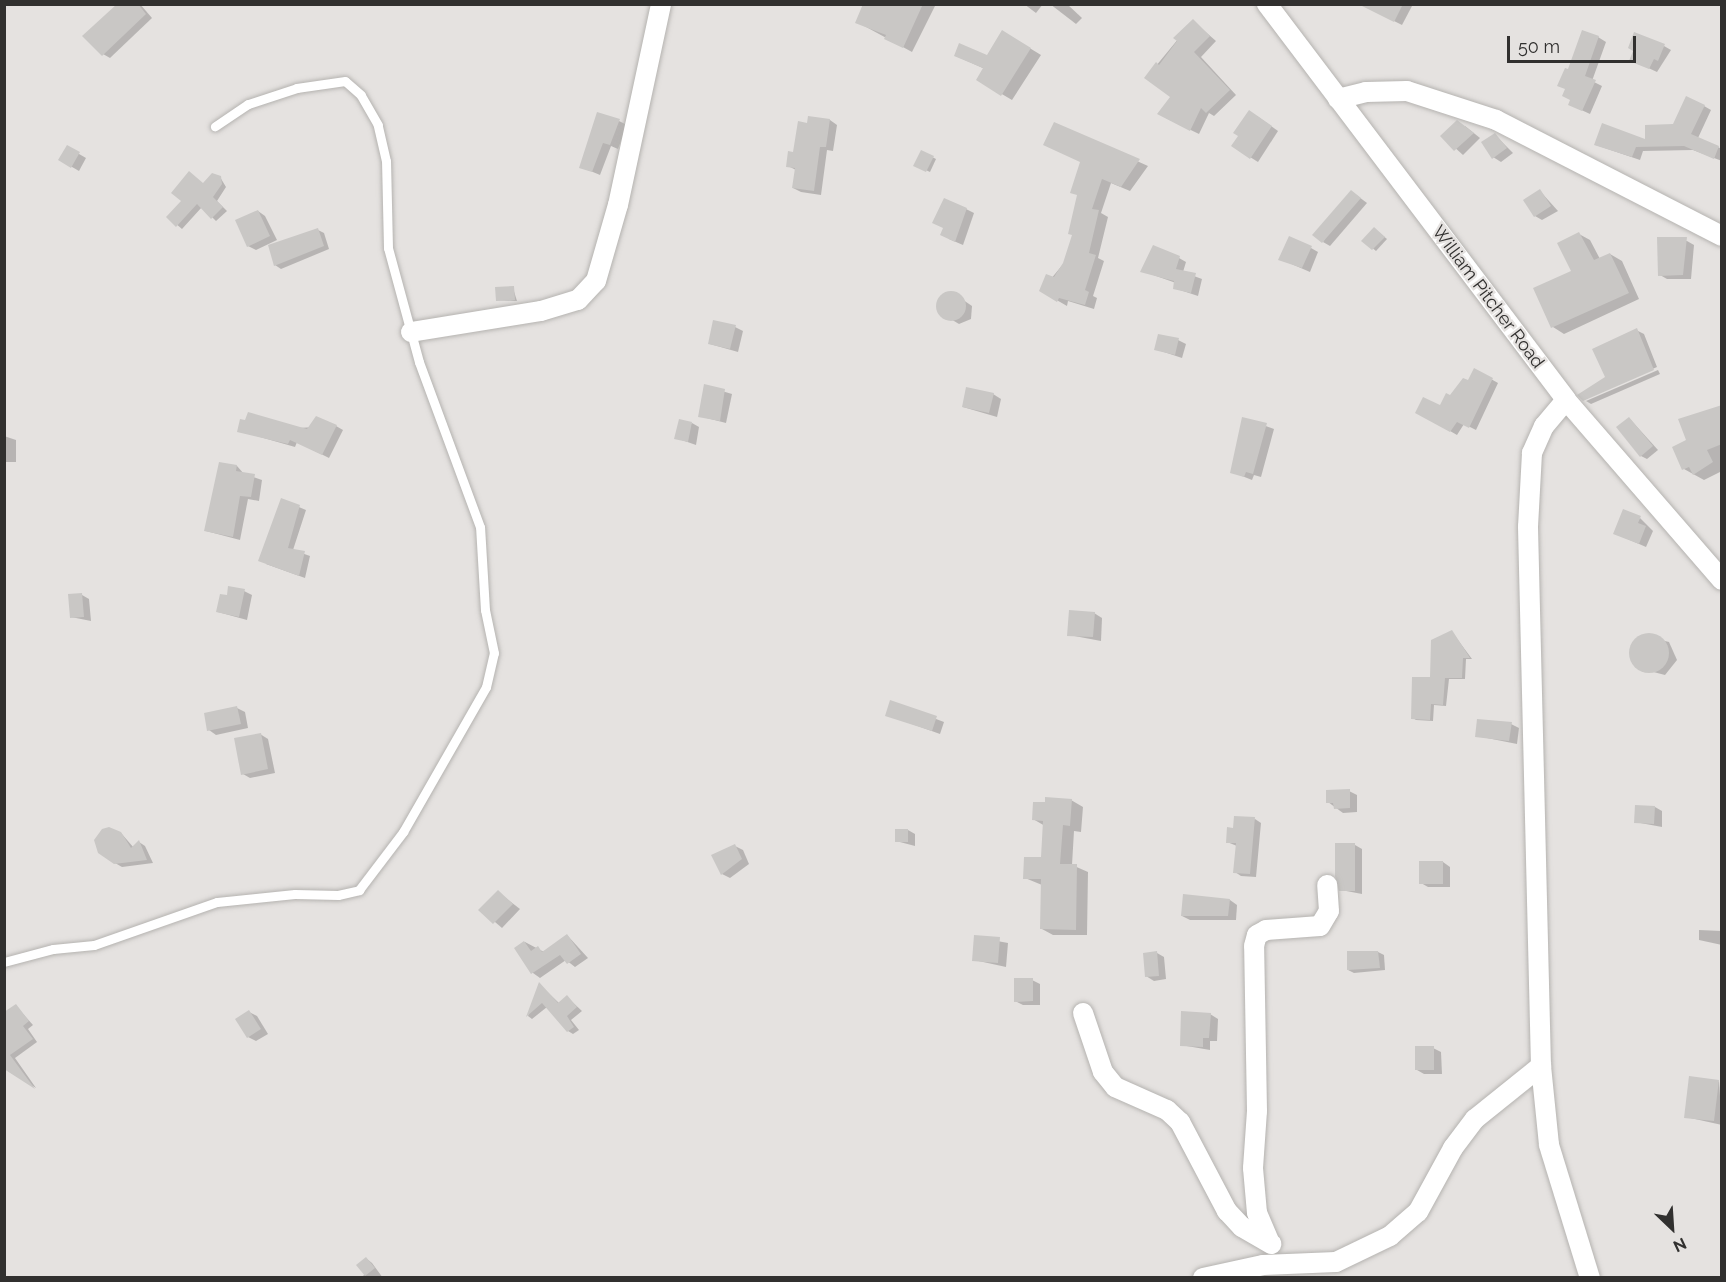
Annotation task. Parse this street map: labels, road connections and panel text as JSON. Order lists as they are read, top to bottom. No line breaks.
{"streets":{"street":["William Pitcher Road"]},"scale_bar":"50 m","north":"bottom right"}
